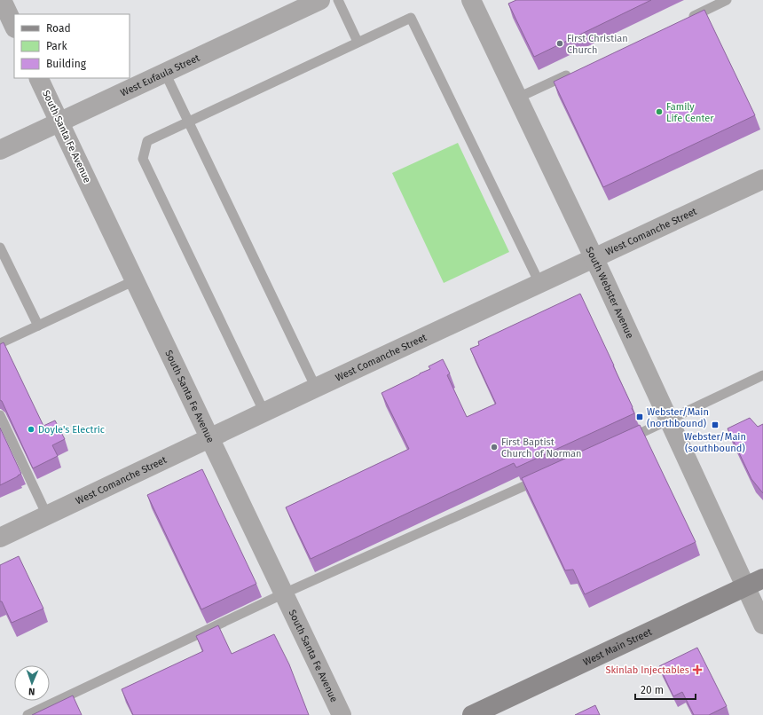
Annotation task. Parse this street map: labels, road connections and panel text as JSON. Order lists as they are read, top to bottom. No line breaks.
{"streets":{"main road":["West Main Street"],"street":["West Eufaula Street","South Santa Fe Avenue","West Comanche Street","South Webster Avenue"]},"crossings":[["West Eufaula Street","South Santa Fe Avenue"],["South Santa Fe Avenue","West Comanche Street"],["West Comanche Street","South Webster Avenue"],["South Webster Avenue","West Main Street"]],"places":{"other":["First Christian Church","Family Life Center","Doyle's Electric","First Baptist Church of Norman"],"transit":["Webster/Main (northbound)","Webster/Main (southbound)"],"health":["Skinlab Injectables"]},"legend":["Road","Park","Building"],"scale_bar":"20 m","north":"bottom"}
